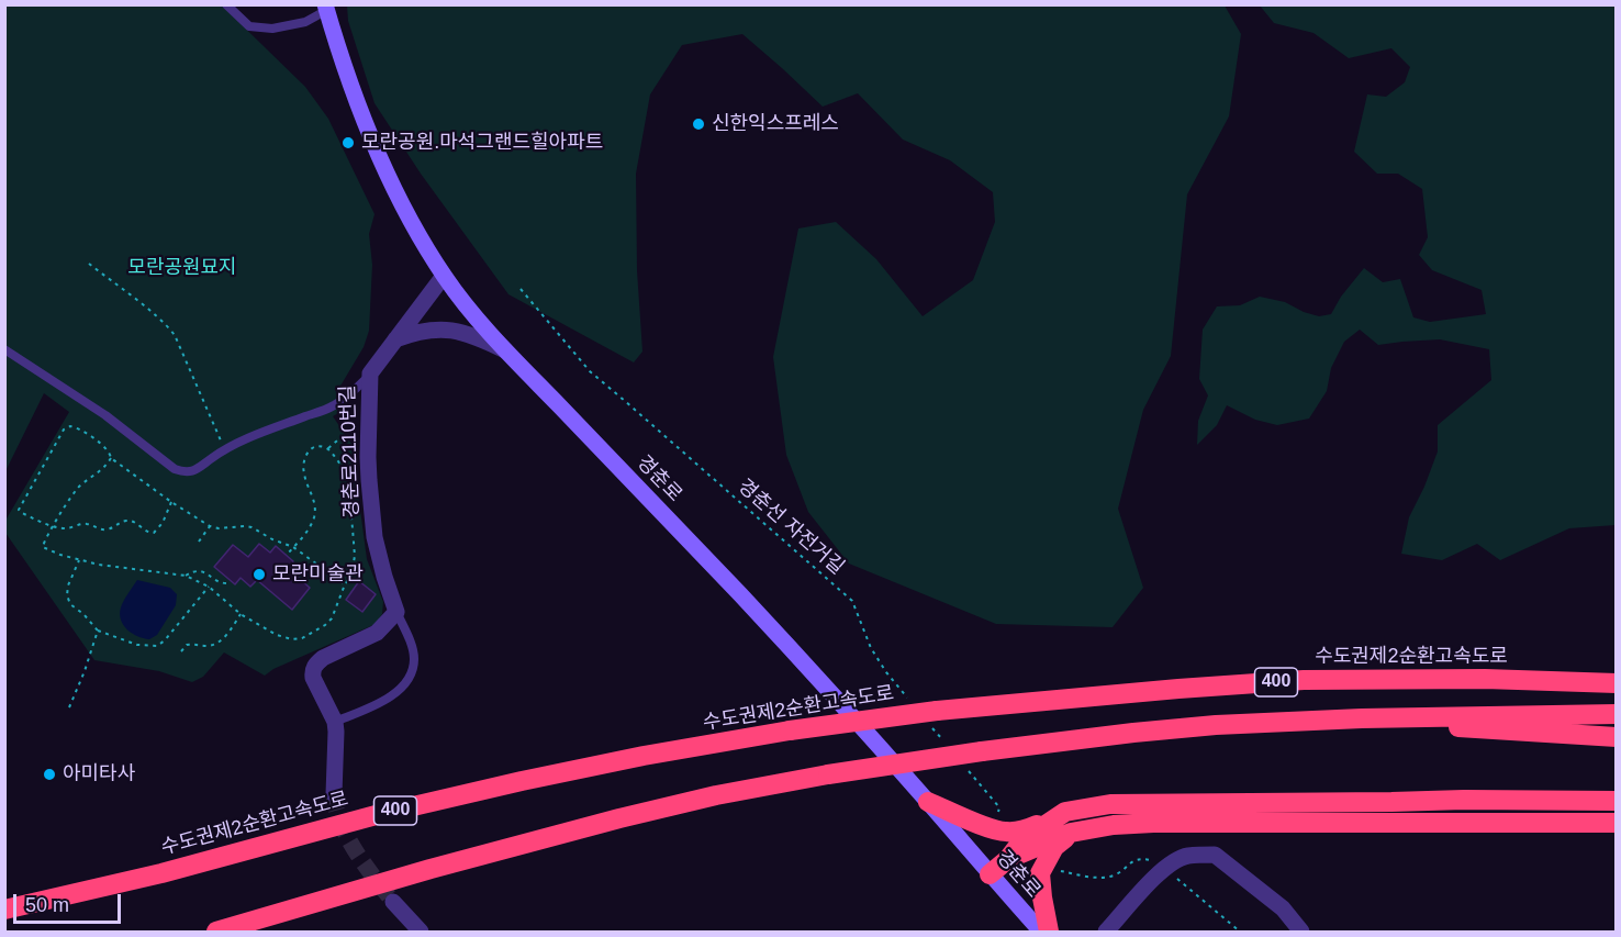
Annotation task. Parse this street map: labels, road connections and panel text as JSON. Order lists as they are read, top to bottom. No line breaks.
{"streets":{"highway":["수도권제2순환고속도로","400"],"street":["경춘로2110번길","경춘로"],"path":["경춘선 자전거길"]},"crossings":[["경춘로2110번길","경춘로"]],"parks":["모란공원묘지"],"places":["신한익스프레스","모란공원.마석그랜드힐아파트","모란미술관","아미타사"],"scale_bar":"50 m"}
